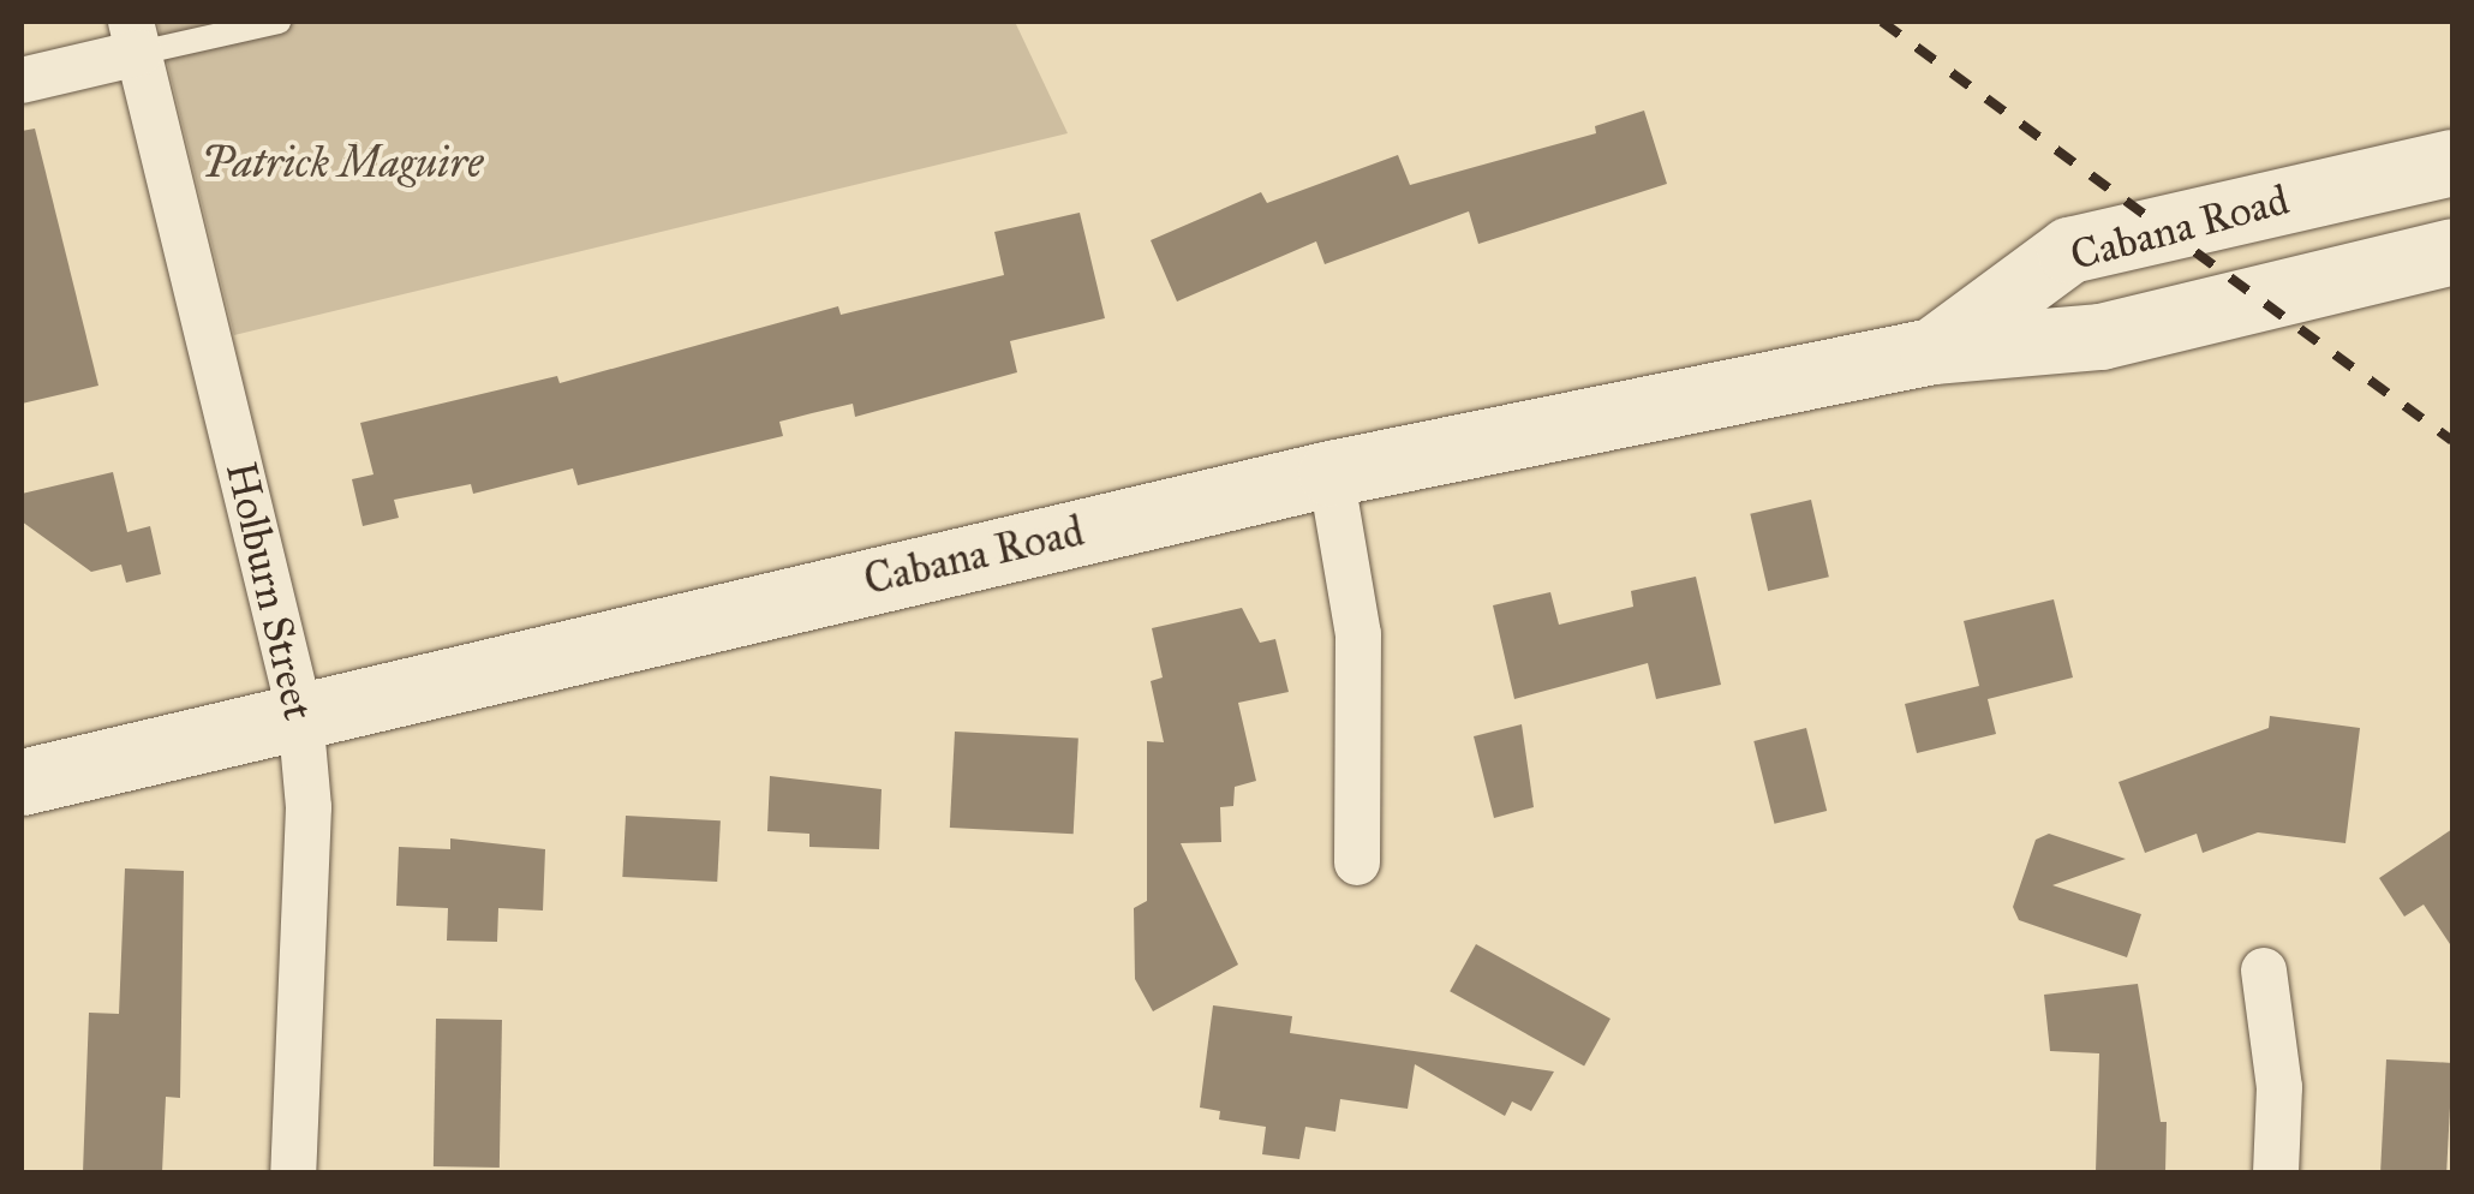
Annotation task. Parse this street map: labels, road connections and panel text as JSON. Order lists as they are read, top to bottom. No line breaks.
{"streets":{"main road":["Cabana Road"],"street":["Holburn Street"]},"crossings":[["Cabana Road","Holburn Street"]],"parks":["Patrick Maguire"]}
